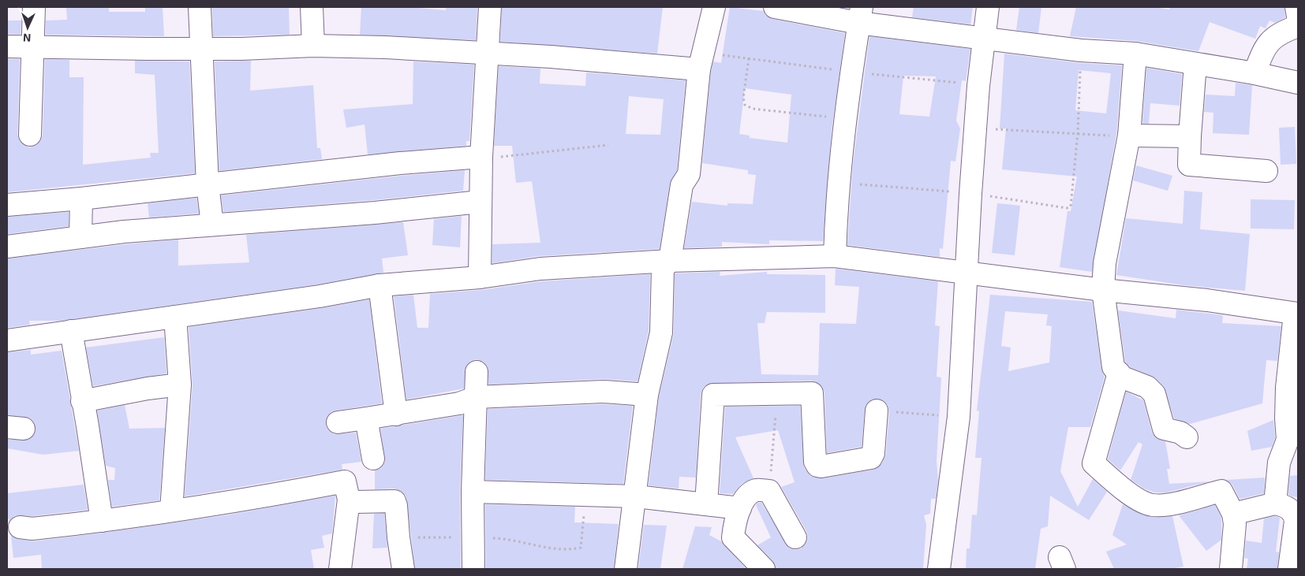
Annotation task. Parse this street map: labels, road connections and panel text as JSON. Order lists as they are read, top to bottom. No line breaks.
{"north":"bottom"}
